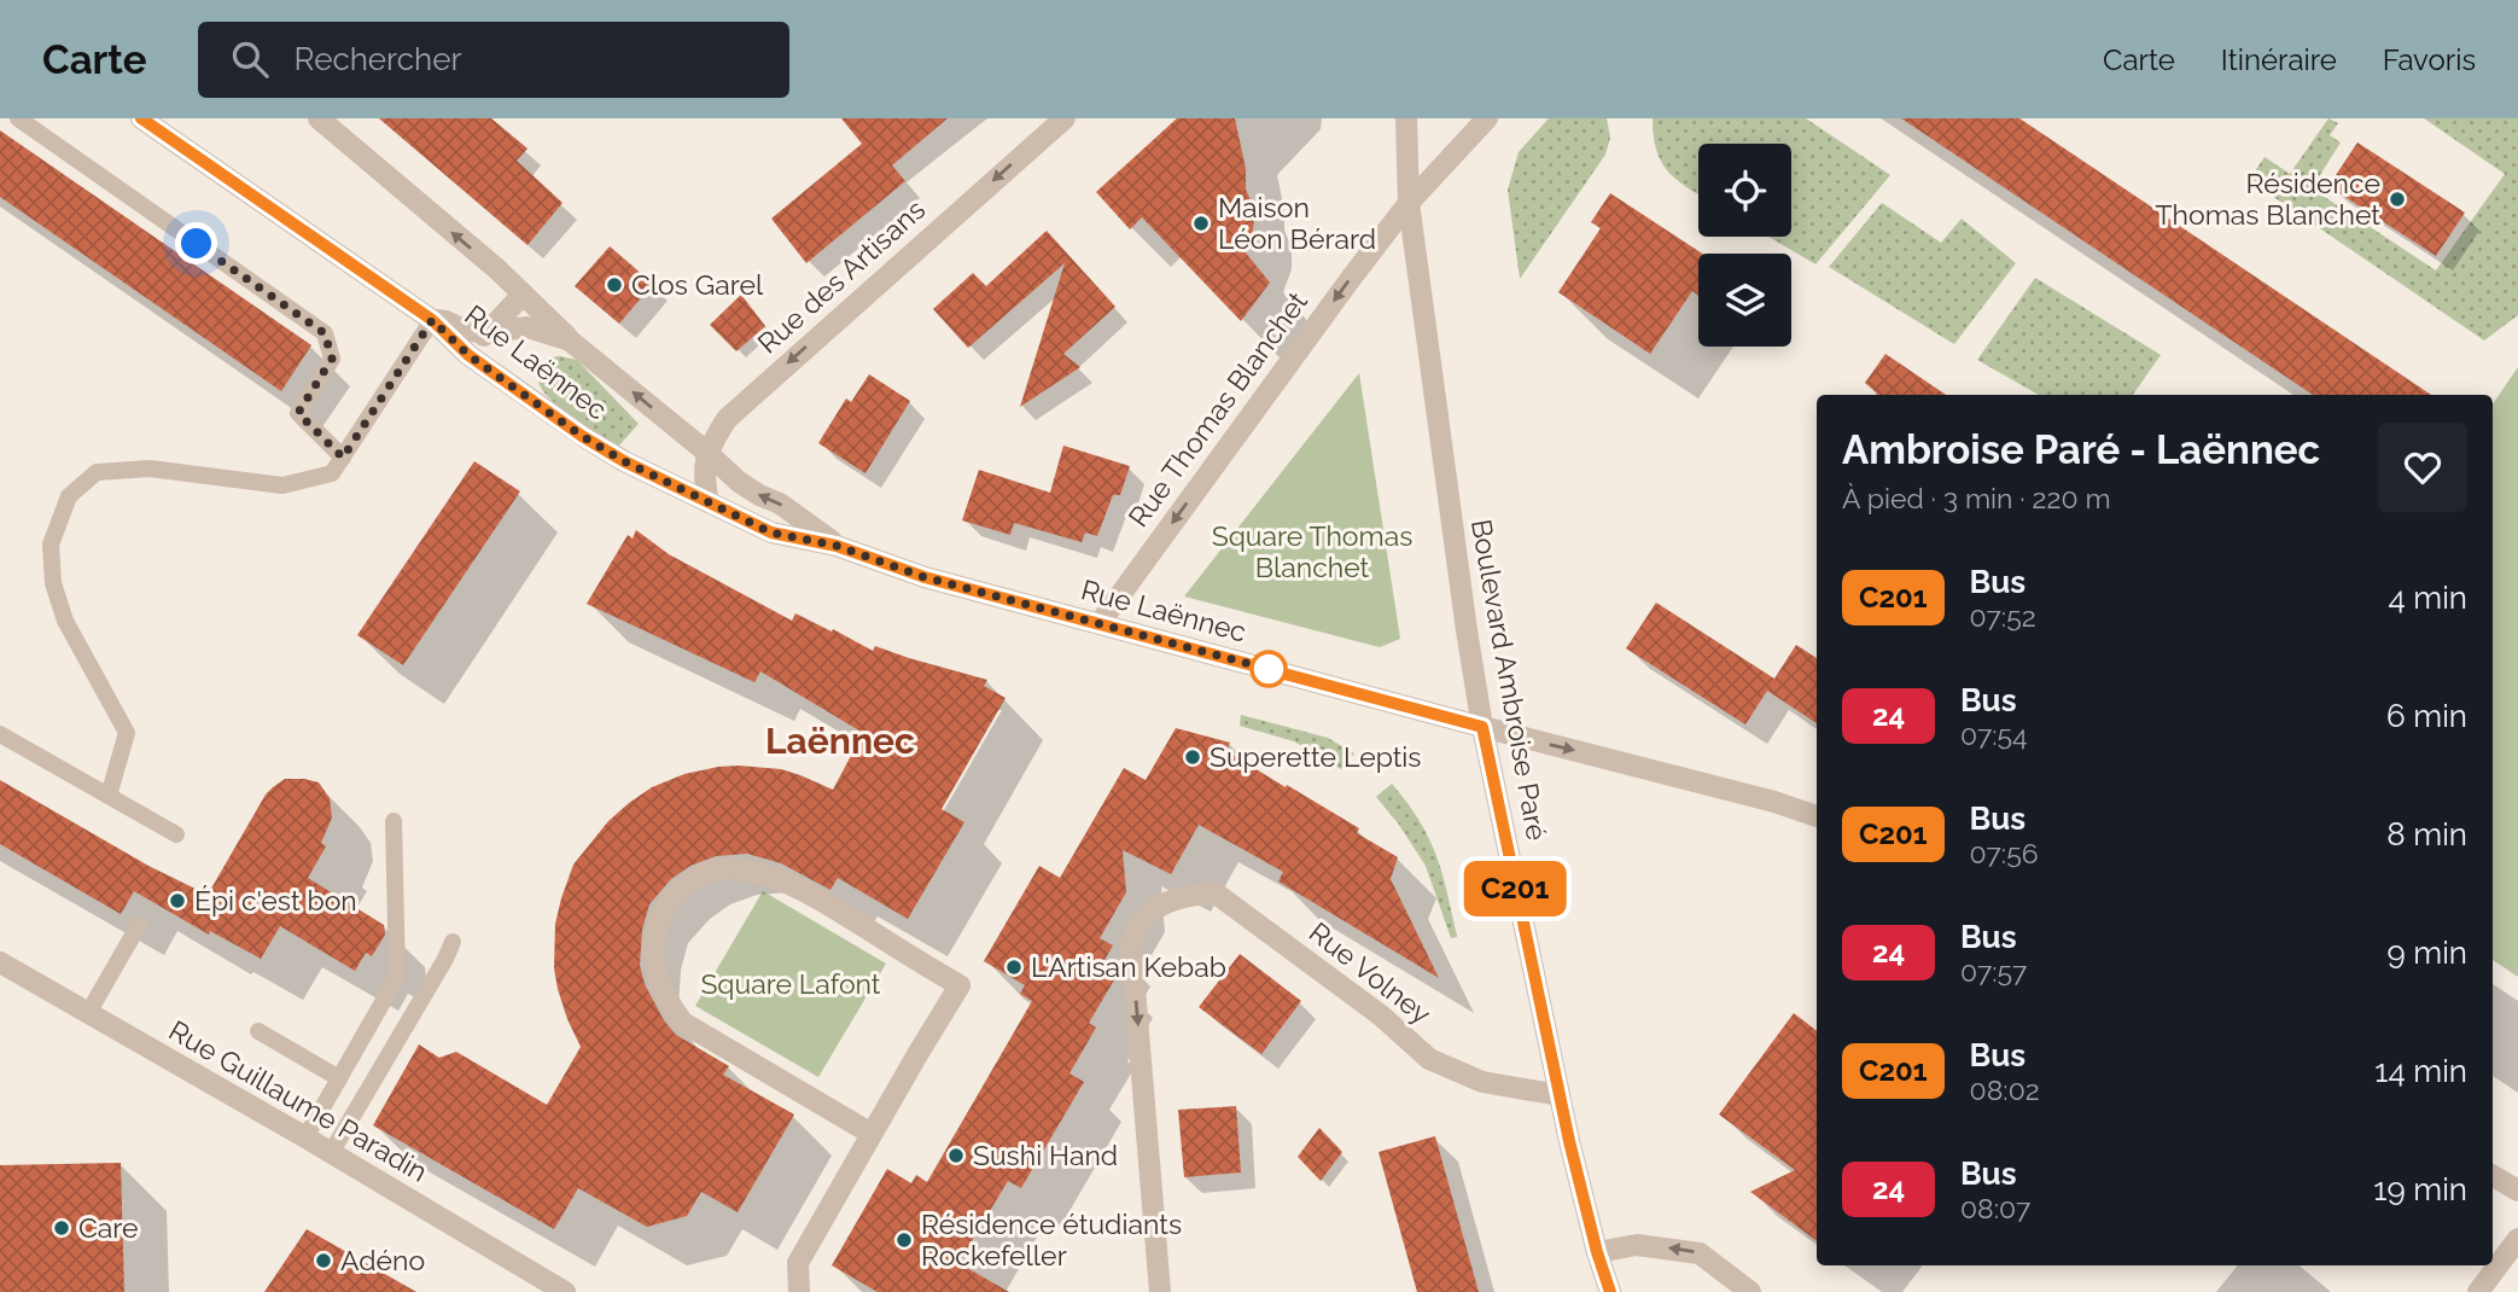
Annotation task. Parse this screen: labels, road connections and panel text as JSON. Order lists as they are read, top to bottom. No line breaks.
{"streets":{"street":["Rue des Artisans","Rue Laënnec","Rue Thomas Blanchet","Boulevard Ambroise Paré","Rue Volney","Rue Guillaume Paradin"]},"crossings":[["Rue des Artisans","Rue Laënnec"],["Rue Laënnec","Rue Thomas Blanchet"],["Rue Laënnec","Boulevard Ambroise Paré"],["Rue Thomas Blanchet","Boulevard Ambroise Paré"],["Boulevard Ambroise Paré","Rue Volney"]],"one_way":["Rue des Artisans","Rue Thomas Blanchet"],"districts":["Laënnec"],"parks":["Square Thomas Blanchet","Square Lafont"],"places":["Résidence Thomas Blanchet","Maison Léon Bérard","Clos Garel","Superette Leptis","Épi c'est bon","L'Artisan Kebab","Sushi Hand","Care","Résidence étudiants Rockefeller","Adéno"],"lines":["bus line C201"],"page":{"header":"Carte","search":"Rechercher","nav":["Carte","Itinéraire","Favoris"],"on_map":"C201","heading":["Ambroise Paré - Laënnec","À pied · 3 min · 220 m"],"list":[{"mark":"C201","name":"Bus","note":"07:52","value":"4 min"},{"mark":"24","name":"Bus","note":"07:54","value":"6 min"},{"mark":"C201","name":"Bus","note":"07:56","value":"8 min"},{"mark":"24","name":"Bus","note":"07:57","value":"9 min"},{"mark":"C201","name":"Bus","note":"08:02","value":"14 min"},{"mark":"24","name":"Bus","note":"08:07","value":"19 min"}]}}
